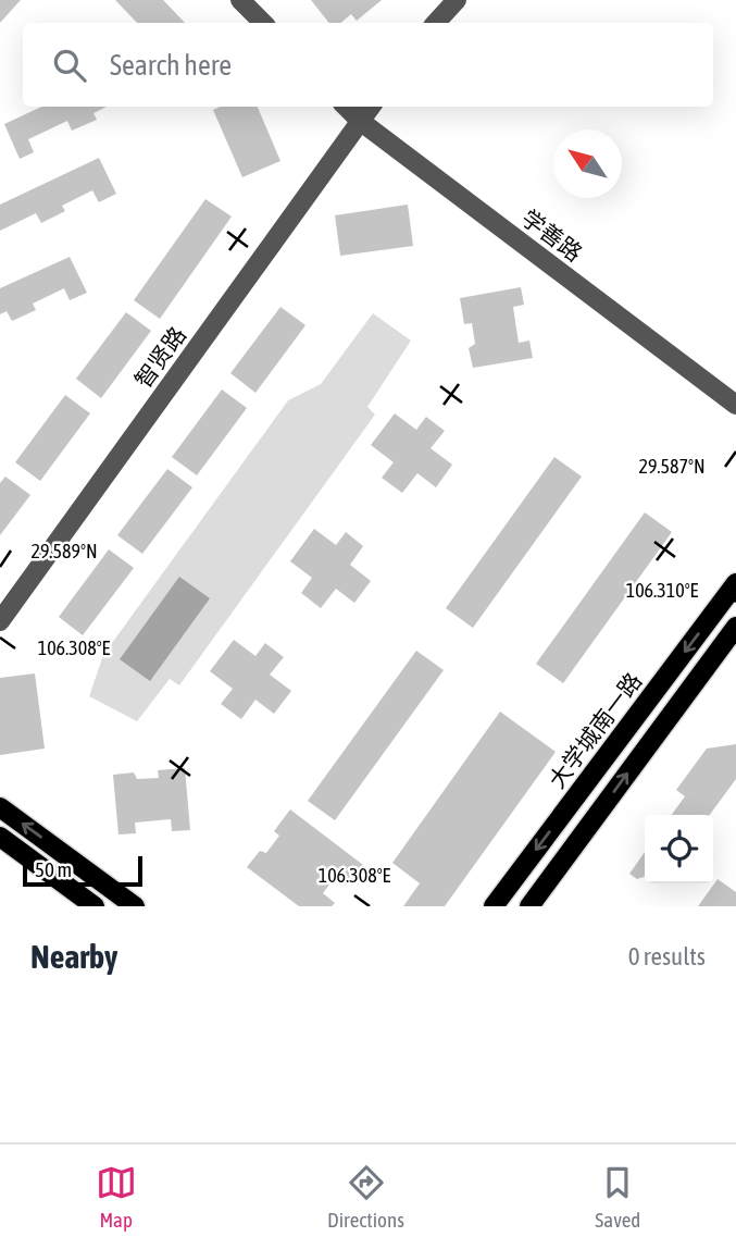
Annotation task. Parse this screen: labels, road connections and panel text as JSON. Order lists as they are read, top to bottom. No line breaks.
{"streets":{"main road":["大学城南一路"],"street":["学善路","智贤路"]},"crossings":[["学善路","智贤路"]],"scale_bar":"50 m","north":"top left","page":{"search":"Search here","scale":"50 m","heading":["Nearby","0 results"],"nav":["Map","Directions","Saved"]},"coordinates":["29.587°N","29.589°N","106.310°E","106.308°E"]}
